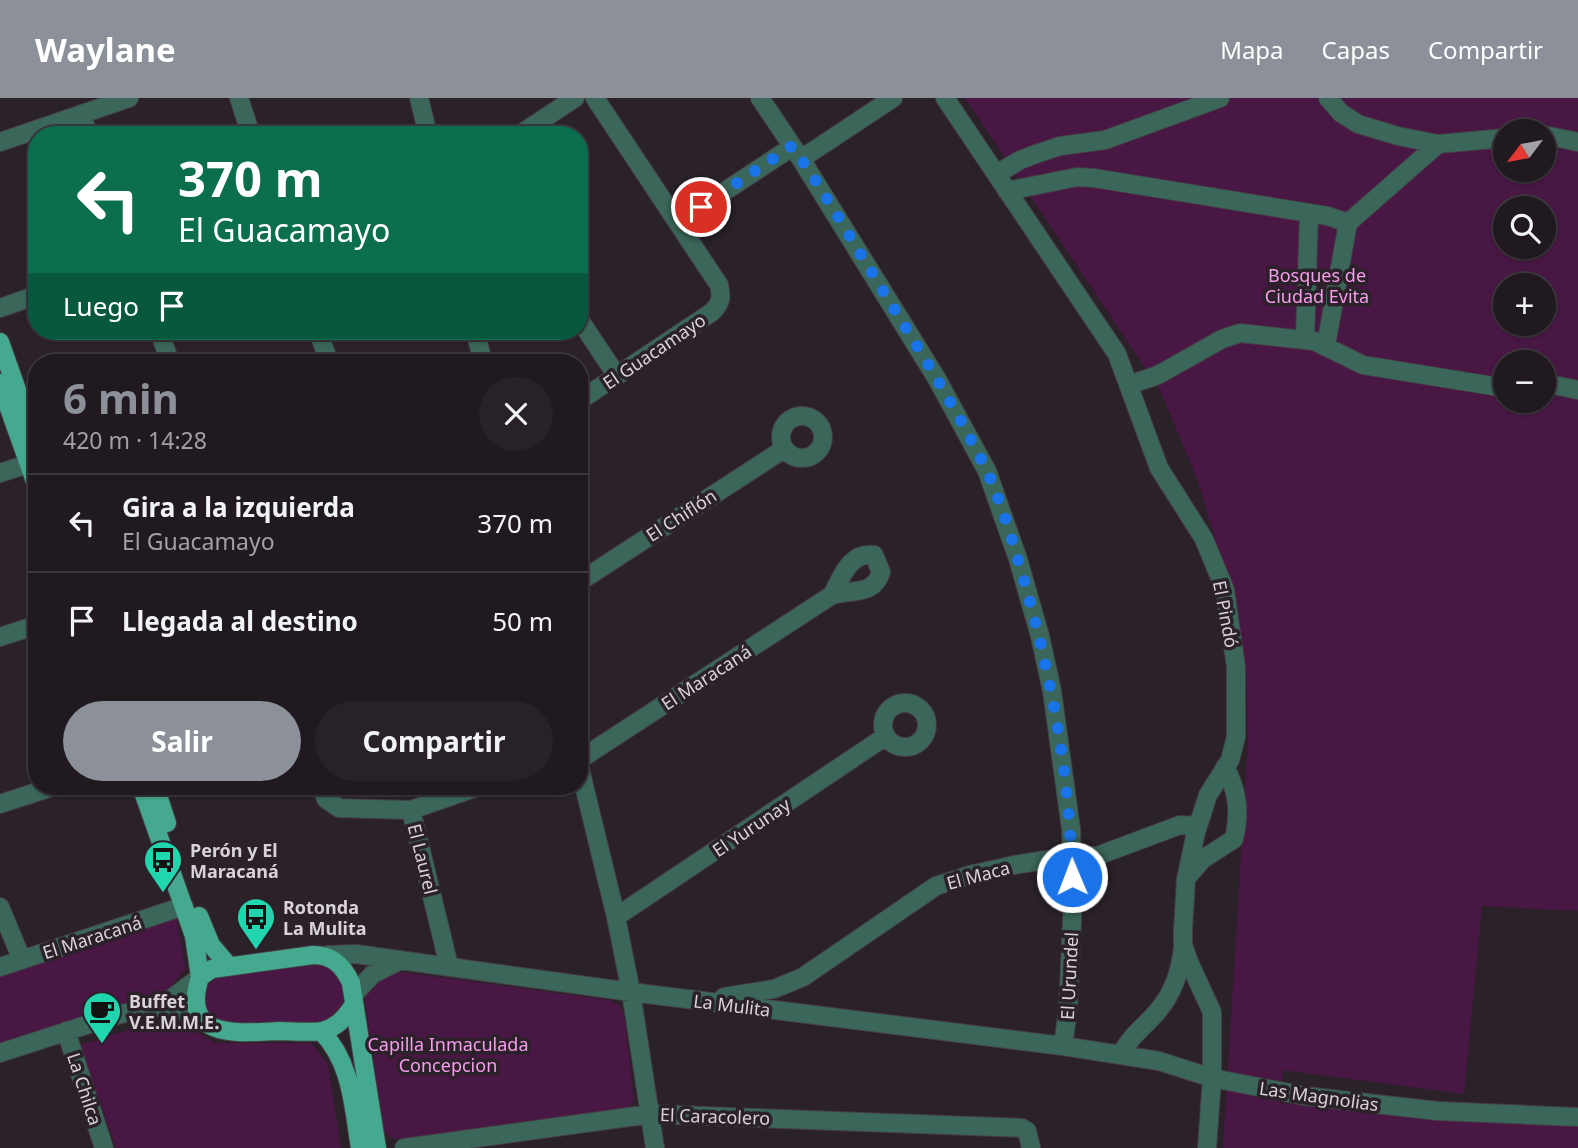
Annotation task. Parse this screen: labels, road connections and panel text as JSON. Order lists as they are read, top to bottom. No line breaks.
{"streets":{"street":["El Guacamayo","El Chiflón","El Pindó","El Maracaná","El Yurunay","El Laurel","El Maca","El Urundel","La Mulita","La Chilca","Las Magnolias","El Caracolero"]},"crossings":[["El Pindó","El Maca"],["El Pindó","Las Magnolias"],["El Laurel","La Mulita"],["El Maca","El Urundel"],["El Maca","La Mulita"],["El Urundel","La Mulita"],["El Urundel","Las Magnolias"],["La Mulita","Las Magnolias"]],"parks":["Bosques de Ciudad Evita","Capilla Inmaculada Concepcion"],"places":{"bus stop":["Perón y El Maracaná","Rotonda La Mulita"],"cafe":["Buffet V.E.M.M.E."]},"north":"bottom left","page":{"header":"Waylane","nav":["Mapa","Capas","Compartir"],"map_buttons":["+","−"],"turn":["370 m","El Guacamayo"],"then":"Luego","heading":["6 min","420 m · 14:28"],"list":[{"name":"Gira a la izquierda","note":"El Guacamayo","value":"370 m"},{"name":"Llegada al destino","value":"50 m"}],"buttons":["Salir","Compartir"]}}
